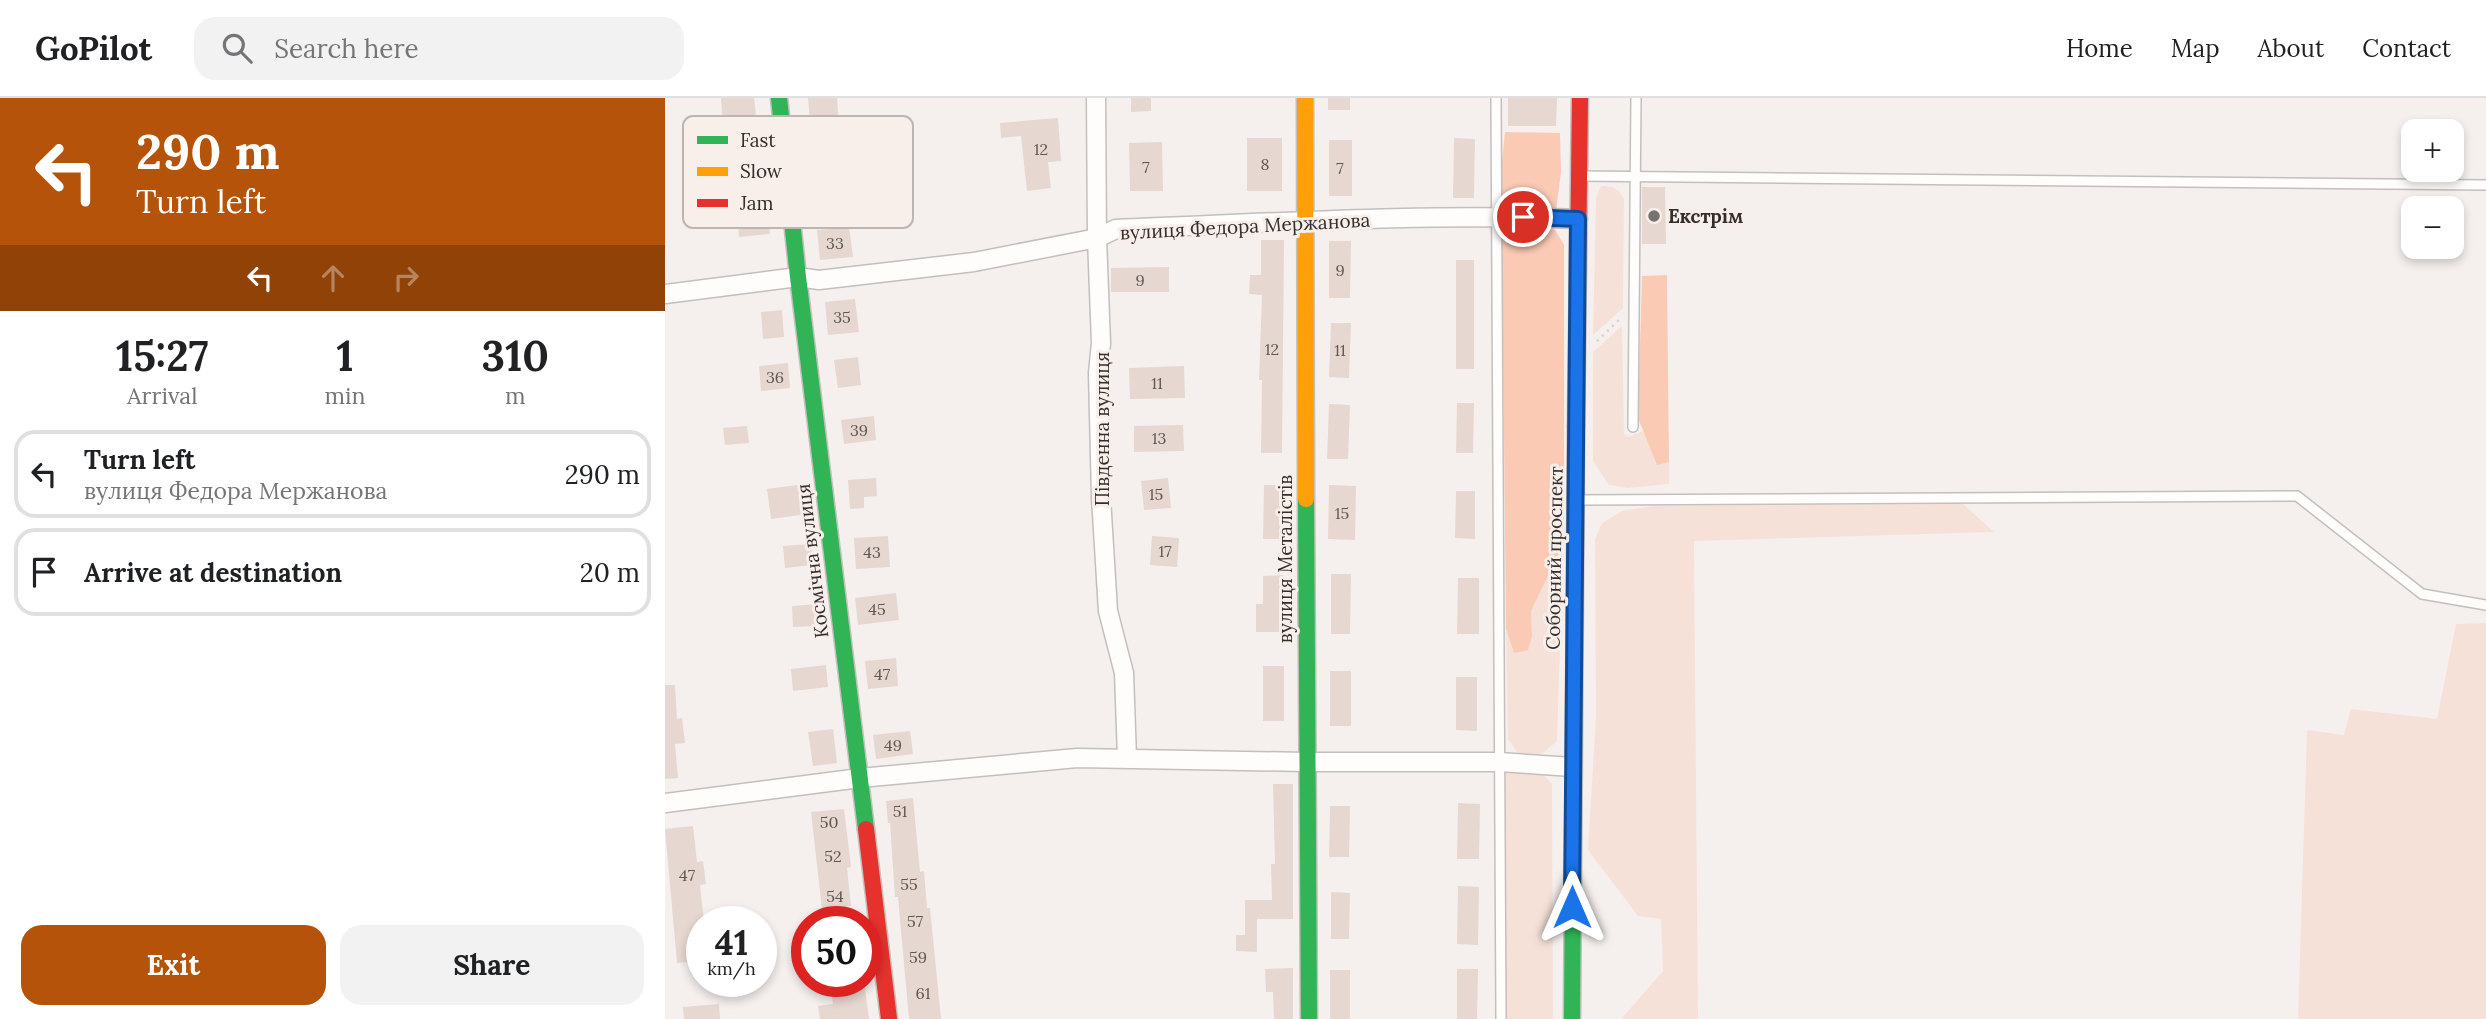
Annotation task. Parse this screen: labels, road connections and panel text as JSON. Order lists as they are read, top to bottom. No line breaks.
{"streets":{"street":["вулиця Федора Мержанова","Південна вулиця","Соборний проспект","вулиця Металістів","Космічна вулиця"]},"crossings":[["вулиця Федора Мержанова","Південна вулиця"],["вулиця Федора Мержанова","Соборний проспект"],["вулиця Федора Мержанова","вулиця Металістів"],["вулиця Федора Мержанова","Космічна вулиця"]],"places":["Екстрім"],"house_numbers":["12","8","7","7","33","9","9","35","12","11","36","11","39","13","15","15","17","43","45","47","49","51","50","52","47","55","54","57","59","61"],"legend":["Fast","Slow","Jam"],"page":{"header":"GoPilot","search":"Search here","nav":["Home","Map","About","Contact"],"turn":["290 m","Turn left"],"map_buttons":["+","−"],"eta":["15:27","Arrival","1","min","310","m"],"list":[{"name":"Turn left","note":"вулиця Федора Мержанова","value":"290 m"},{"name":"Arrive at destination","value":"20 m"}],"speed":"41 km/h","limit":"50","buttons":["Exit","Share"]}}
